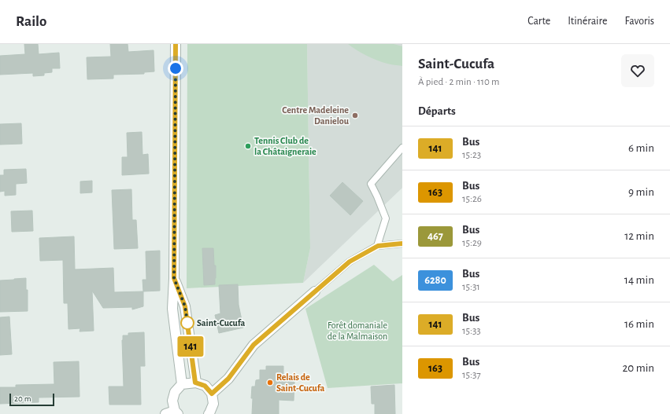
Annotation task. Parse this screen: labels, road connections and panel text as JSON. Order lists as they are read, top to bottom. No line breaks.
{"parks":["Forêt domaniale de la Malmaison"],"places":["Centre Madeleine Danielou","Tennis Club de la Châtaigneraie","Saint-Cucufa","Relais de Saint-Cucufa"],"lines":["bus line 141"],"scale_bar":"20 m","page":{"header":"Railo","nav":["Carte","Itinéraire","Favoris"],"on_map":"141","heading":[["Saint-Cucufa","À pied · 2 min · 110 m"],"Départs"],"list":[{"mark":"141","name":"Bus","note":"15:23","value":"6 min"},{"mark":"163","name":"Bus","note":"15:26","value":"9 min"},{"mark":"467","name":"Bus","note":"15:29","value":"12 min"},{"mark":"6280","name":"Bus","note":"15:31","value":"14 min"},{"mark":"141","name":"Bus","note":"15:33","value":"16 min"},{"mark":"163","name":"Bus","note":"15:37","value":"20 min"}],"scale":"20 m"}}
